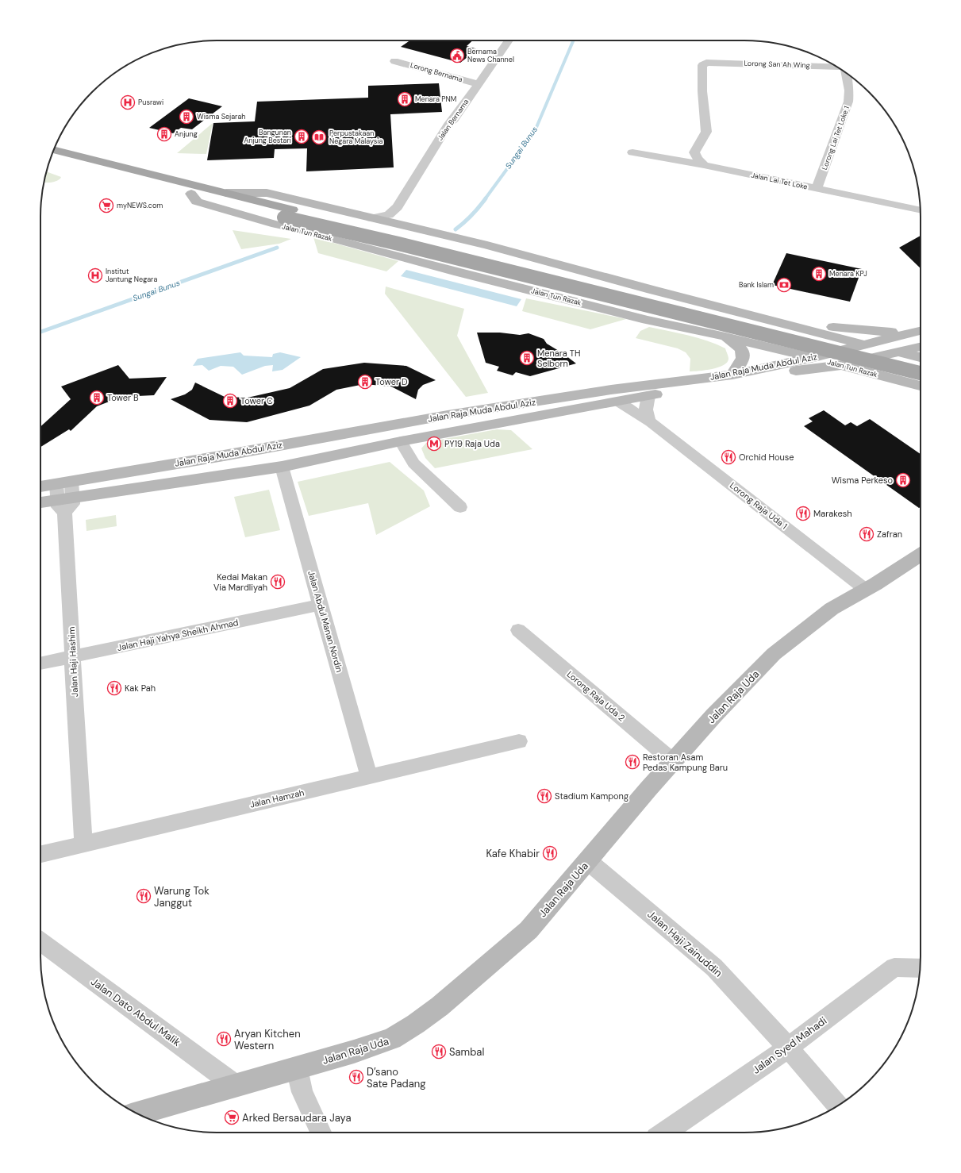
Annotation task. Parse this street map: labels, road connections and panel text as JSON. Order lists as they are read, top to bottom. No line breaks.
{"streets":{"main road":["Jalan Tun Razak","Jalan Raja Muda Abdul Aziz","Jalan Raja Uda"],"street":["Lorong San Ah Wing","Lorong Bernama","Jalan Bernama","Lorong Lai Tet Loke 1","Jalan Lai Tet Loke","Lorong Raja Uda 1","Jalan Abdul Manan Nordin","Jalan Haji Yahya Sheikh Ahmad","Jalan Haji Hashim","Lorong Raja Uda 2","Jalan Hamzah","Jalan Haji Zainuddin","Jalan Dato Abdul Malik","Jalan Syed Mahadi"]},"crossings":[["Lorong San Ah Wing","Jalan Lai Tet Loke"],["Lorong Bernama","Jalan Bernama"],["Jalan Bernama","Jalan Tun Razak"],["Lorong Lai Tet Loke 1","Jalan Lai Tet Loke"],["Jalan Tun Razak","Jalan Raja Muda Abdul Aziz"],["Jalan Raja Muda Abdul Aziz","Lorong Raja Uda 1"],["Jalan Raja Muda Abdul Aziz","Jalan Abdul Manan Nordin"],["Jalan Raja Muda Abdul Aziz","Jalan Haji Hashim"],["Lorong Raja Uda 1","Jalan Raja Uda"],["Jalan Abdul Manan Nordin","Jalan Haji Yahya Sheikh Ahmad"],["Jalan Abdul Manan Nordin","Jalan Hamzah"],["Jalan Haji Yahya Sheikh Ahmad","Jalan Haji Hashim"],["Jalan Haji Hashim","Jalan Hamzah"],["Lorong Raja Uda 2","Jalan Raja Uda"],["Jalan Raja Uda","Jalan Haji Zainuddin"],["Jalan Raja Uda","Jalan Dato Abdul Malik"],["Jalan Haji Zainuddin","Jalan Syed Mahadi"]],"water":["Sungai Bunus"],"places":{"public building":["Bernama News Channel"],"building":["Menara PNM","Wisma Sejarah","Anjung","Bangunan Anjung Bestari","Menara KPJ","Menara TH Selborn","Tower D","Tower B","Tower C","Wisma Perkeso"],"hospital":["Pusrawi","Institut Jantung Negara"],"library":["Perpustakaan Negara Malaysia"],"supermarket":["myNEWS.com","Arked Bersaudara Jaya"],"bank":["Bank Islam"],"metro station":["PY19 Raja Uda"],"restaurant":["Orchid House","Marakesh","Zafran","Kedai Makan Via Mardliyah","Kak Pah","Restoran Asam Pedas Kampung Baru","Stadium Kampong","Kafe Khabir","Warung Tok Janggut","Aryan Kitchen Western","Sambal","D’sano Sate Padang"]}}
